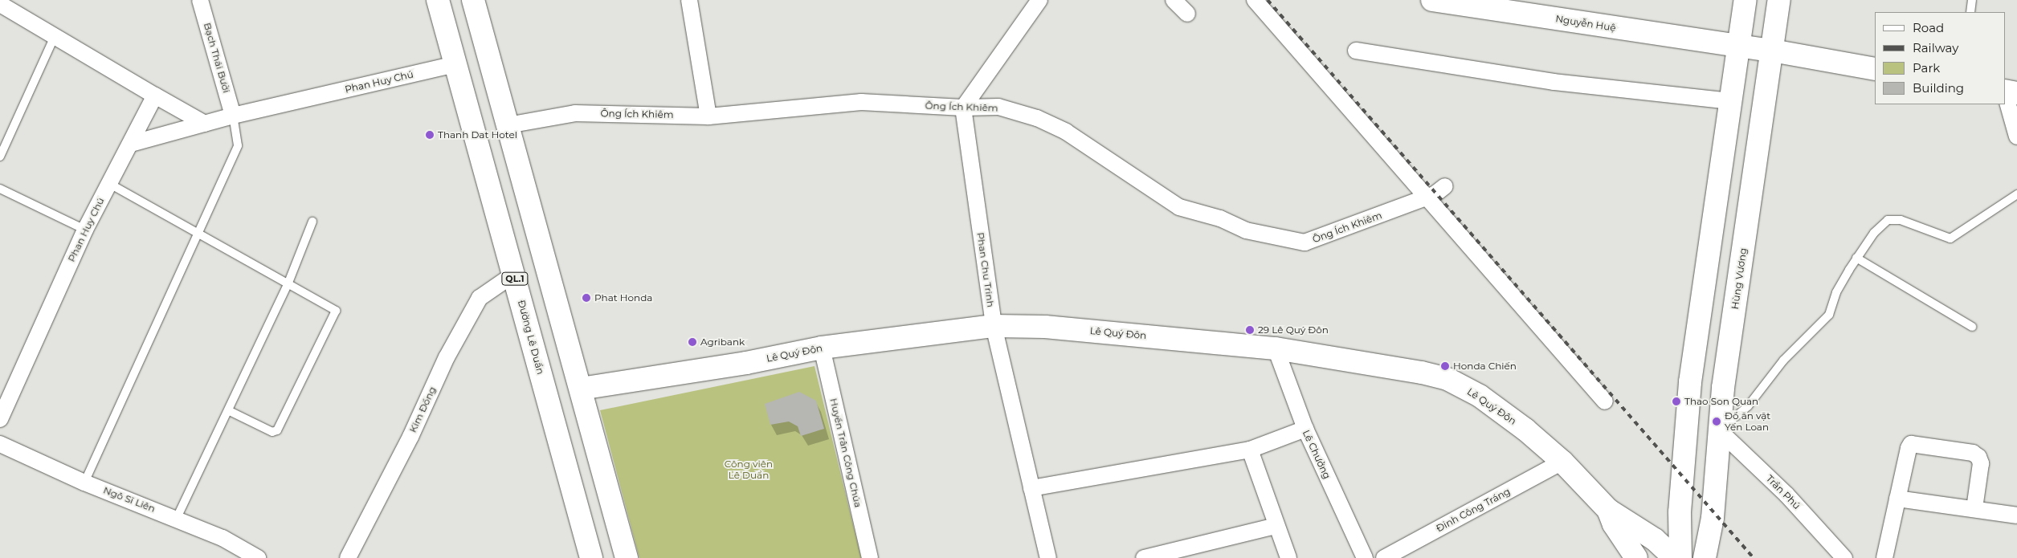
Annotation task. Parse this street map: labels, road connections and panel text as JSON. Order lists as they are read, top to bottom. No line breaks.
{"streets":{"main road":["Nguyễn Huệ","QL.1","Hùng Vương","Lê Quý Đôn","Đường Lê Duẩn"],"street":["Bạch Thái Bưởi","Phan Huy Chú","Ông Ích Khiêm","Phan Chu Trinh","Kim Đồng","Huyền Trân Công Chúa","Lê Chưởng","Trần Phú","Ngô Sĩ Liên","Đinh Công Tráng"]},"crossings":[["Nguyễn Huệ","Hùng Vương"],["Bạch Thái Bưởi","Phan Huy Chú"],["Phan Huy Chú","Đường Lê Duẩn"],["Ông Ích Khiêm","Phan Chu Trinh"],["Phan Chu Trinh","Lê Quý Đôn"],["Hùng Vương","Trần Phú"],["Lê Quý Đôn","Đường Lê Duẩn"],["Lê Quý Đôn","Huyền Trân Công Chúa"],["Lê Quý Đôn","Lê Chưởng"],["Lê Quý Đôn","Đinh Công Tráng"],["Đường Lê Duẩn","Kim Đồng"]],"parks":["Công viên Lê Duẩn"],"places":["Thanh Dat Hotel","Phat Honda","29 Lê Quý Đôn","Agribank","Honda Chiến","Thao Son Quan","Đồ ăn vặt Yến Loan"],"legend":["Road","Railway","Park","Building"]}
